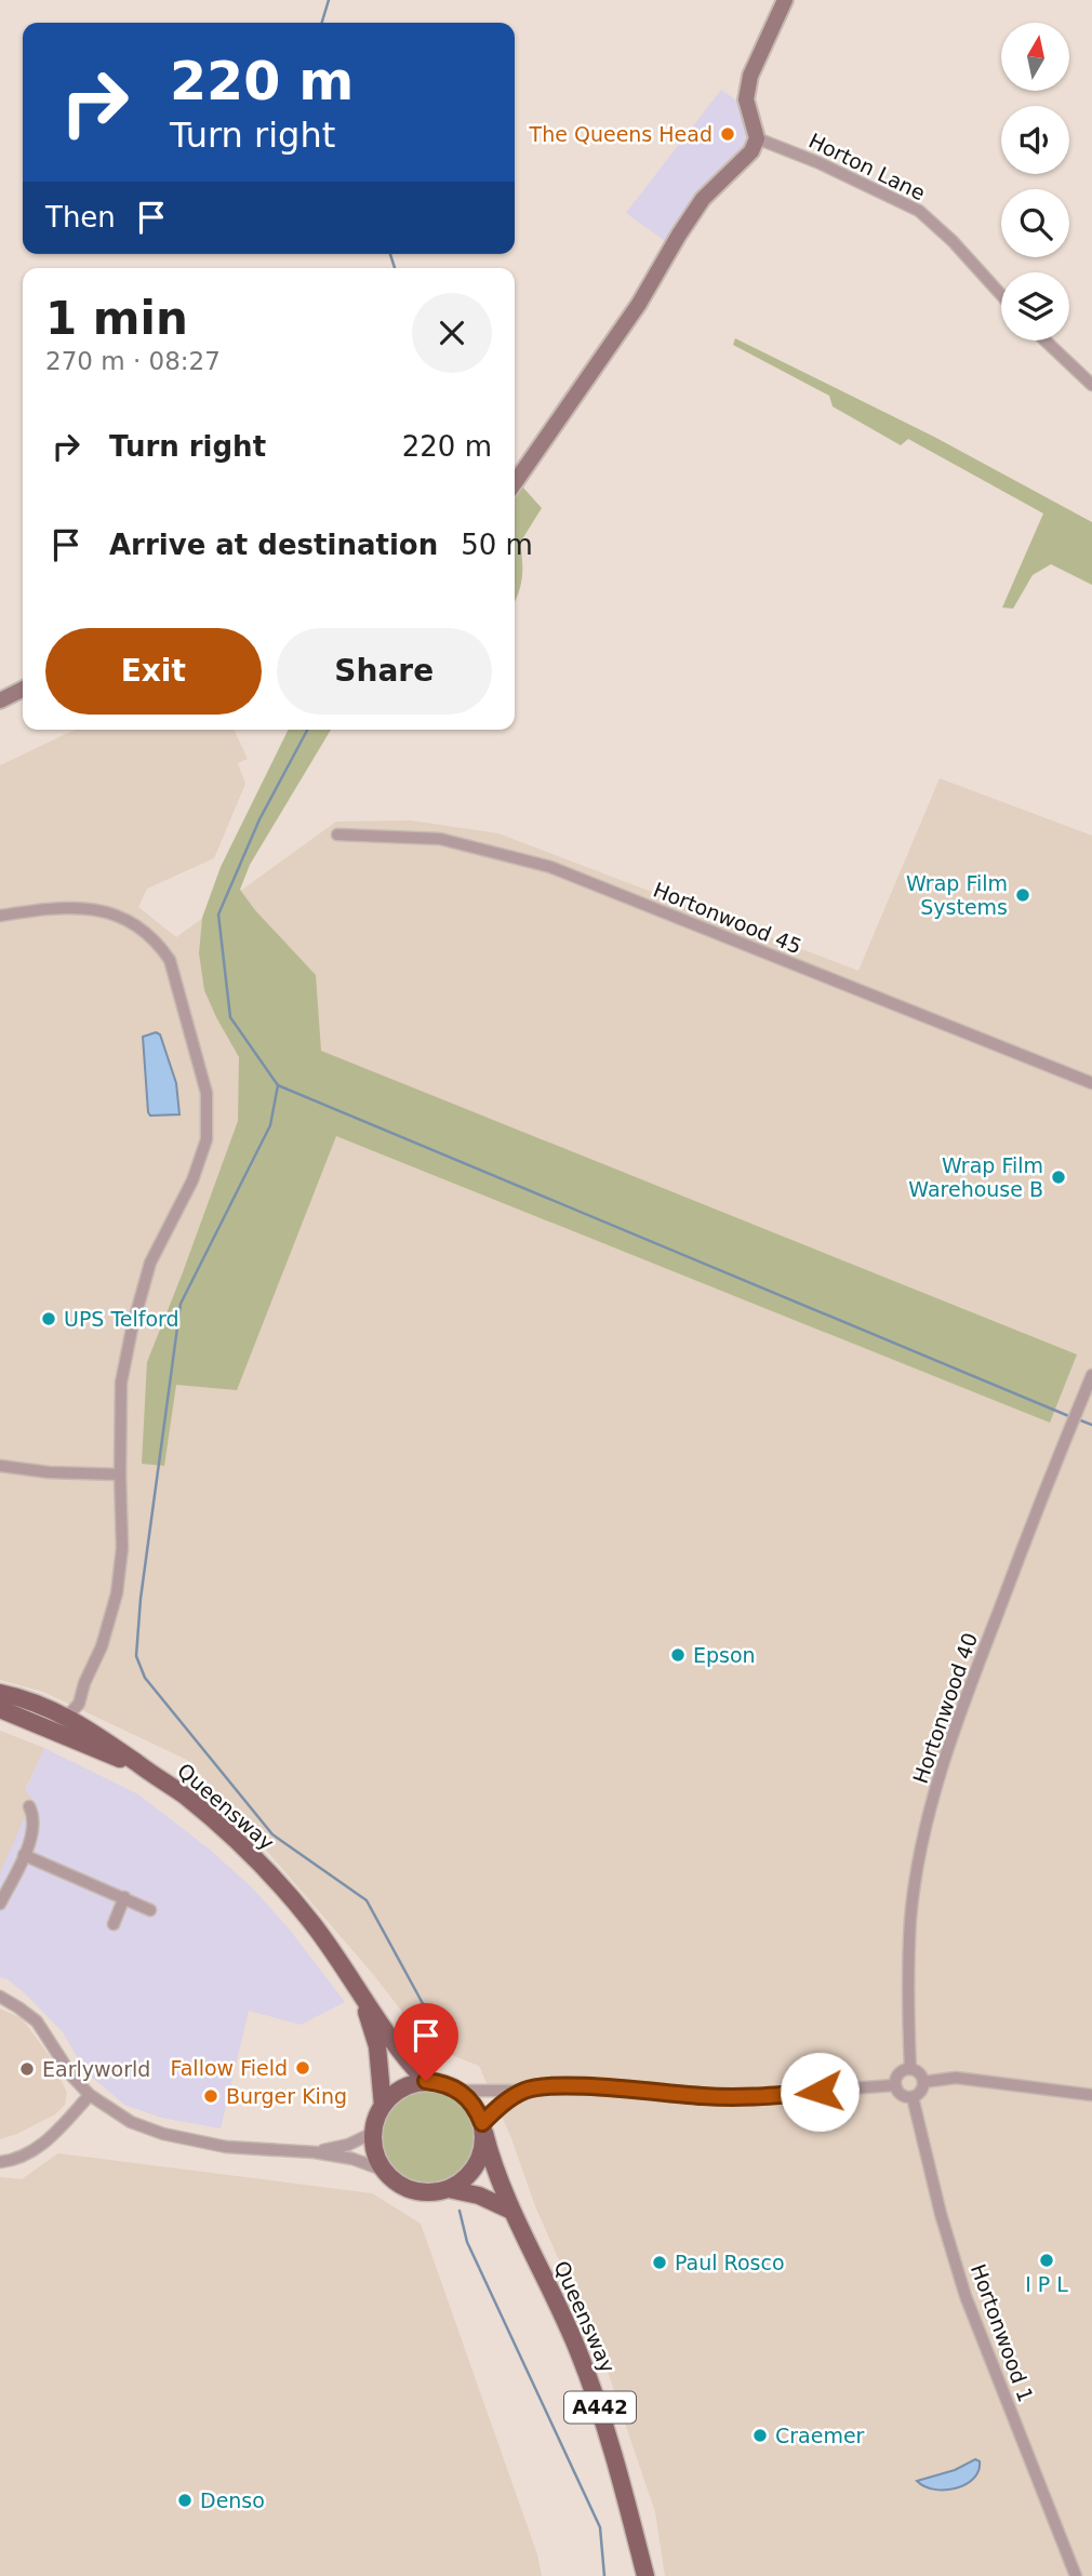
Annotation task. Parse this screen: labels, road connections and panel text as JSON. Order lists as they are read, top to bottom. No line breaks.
{"streets":{"main road":["Queensway","A442"],"street":["Horton Lane","Hortonwood 45","Hortonwood 40","Hortonwood 1"]},"crossings":[["Hortonwood 40","Hortonwood 1"],["Queensway","A442"]],"places":["The Queens Head","Wrap Film Systems","Wrap Film Warehouse B","UPS Telford","Epson","Fallow Field","Earlyworld","Burger King","I P L","Paul Rosco","Craemer","Denso"],"north":"top","page":{"turn":["220 m","Turn right"],"then":"Then","heading":["1 min","270 m · 08:27"],"list":[{"name":"Turn right","value":"220 m"},{"name":"Arrive at destination","value":"50 m"}],"buttons":["Exit","Share"]}}
